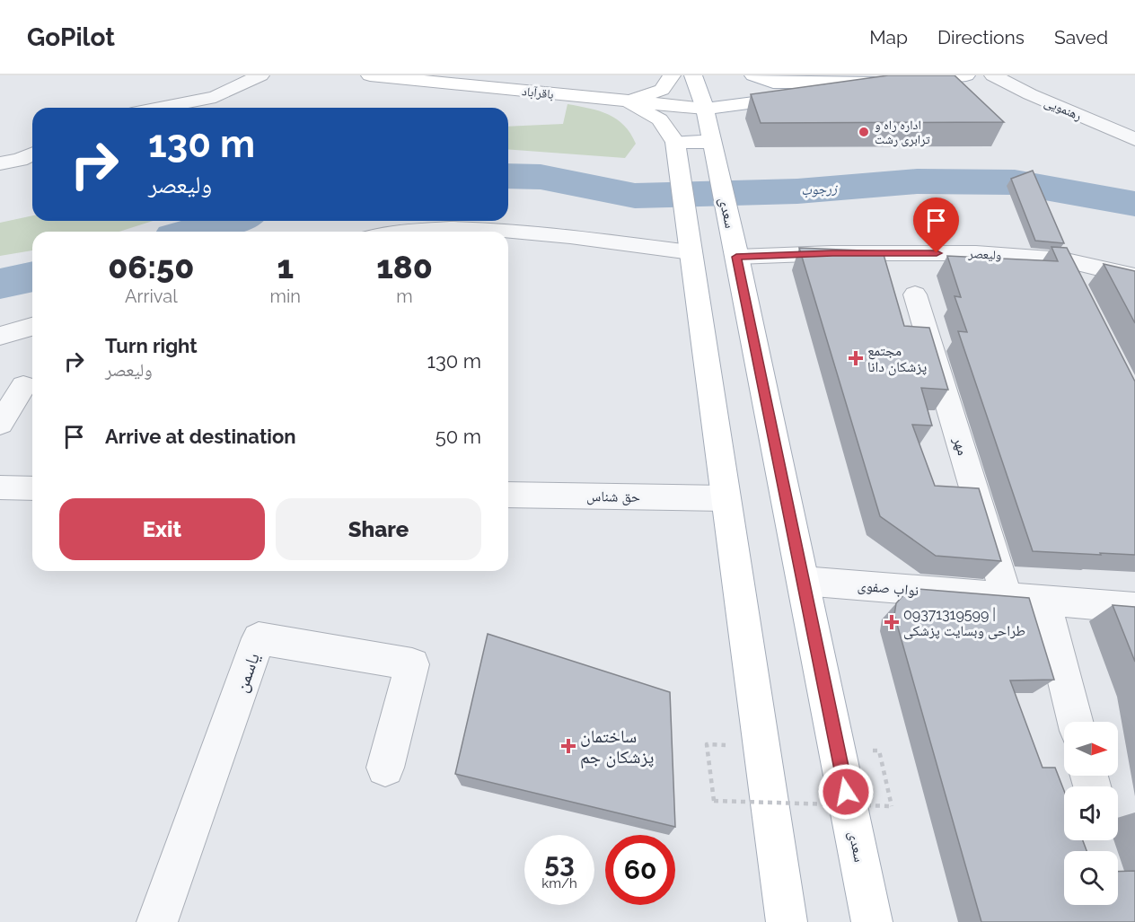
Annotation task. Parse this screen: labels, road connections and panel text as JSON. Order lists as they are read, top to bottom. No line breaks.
{"streets":{"main road":["باقرآباد","سعدی"],"street":["رهنمویی","ولیعصر","مهر","حق شناس","نواب صفوی","یاسمن"]},"crossings":[["باقرآباد","سعدی"],["سعدی","ولیعصر"],["سعدی","نواب صفوی"],["مهر","نواب صفوی"]],"water":["زرجوب"],"places":{"other":["اداره راه و ترابری رشت"],"health":["مجتمع پزشکان دانا","09371319599 | طراحی وبسایت پزشکی","ساختمان پزشکان جم"]},"north":"right","page":{"header":"GoPilot","nav":["Map","Directions","Saved"],"turn":["130 m","ولیعصر"],"eta":["06:50","Arrival","1","min","180","m"],"list":[{"name":"Turn right","note":"ولیعصر","value":"130 m"},{"name":"Arrive at destination","value":"50 m"}],"buttons":["Exit","Share"],"speed":"53 km/h","limit":"60"}}
